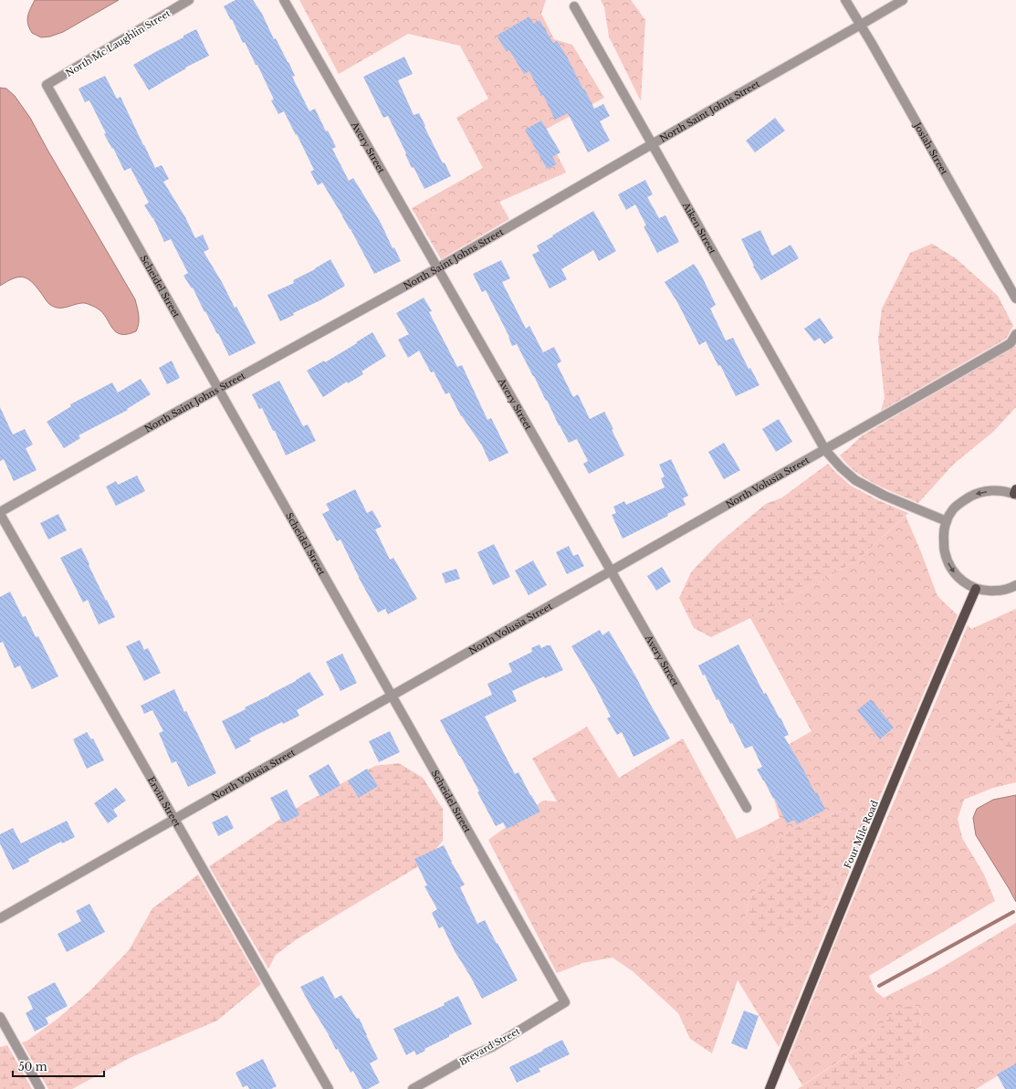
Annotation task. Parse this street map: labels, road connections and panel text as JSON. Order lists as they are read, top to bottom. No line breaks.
{"streets":{"main road":["Four Mile Road"],"street":["North Mc Laughlin Street","North Saint Johns Street","Avery Street","Josiah Street","Aiken Street","Scheidel Street","North Volusia Street","Ervin Street","Brevard Street"]},"crossings":[["North Mc Laughlin Street","Scheidel Street"],["North Saint Johns Street","Avery Street"],["North Saint Johns Street","Josiah Street"],["North Saint Johns Street","Aiken Street"],["North Saint Johns Street","Scheidel Street"],["North Saint Johns Street","Ervin Street"],["Avery Street","North Volusia Street"],["Aiken Street","North Volusia Street"],["Scheidel Street","North Volusia Street"],["Scheidel Street","Brevard Street"],["North Volusia Street","Ervin Street"]],"scale_bar":"50 m"}
